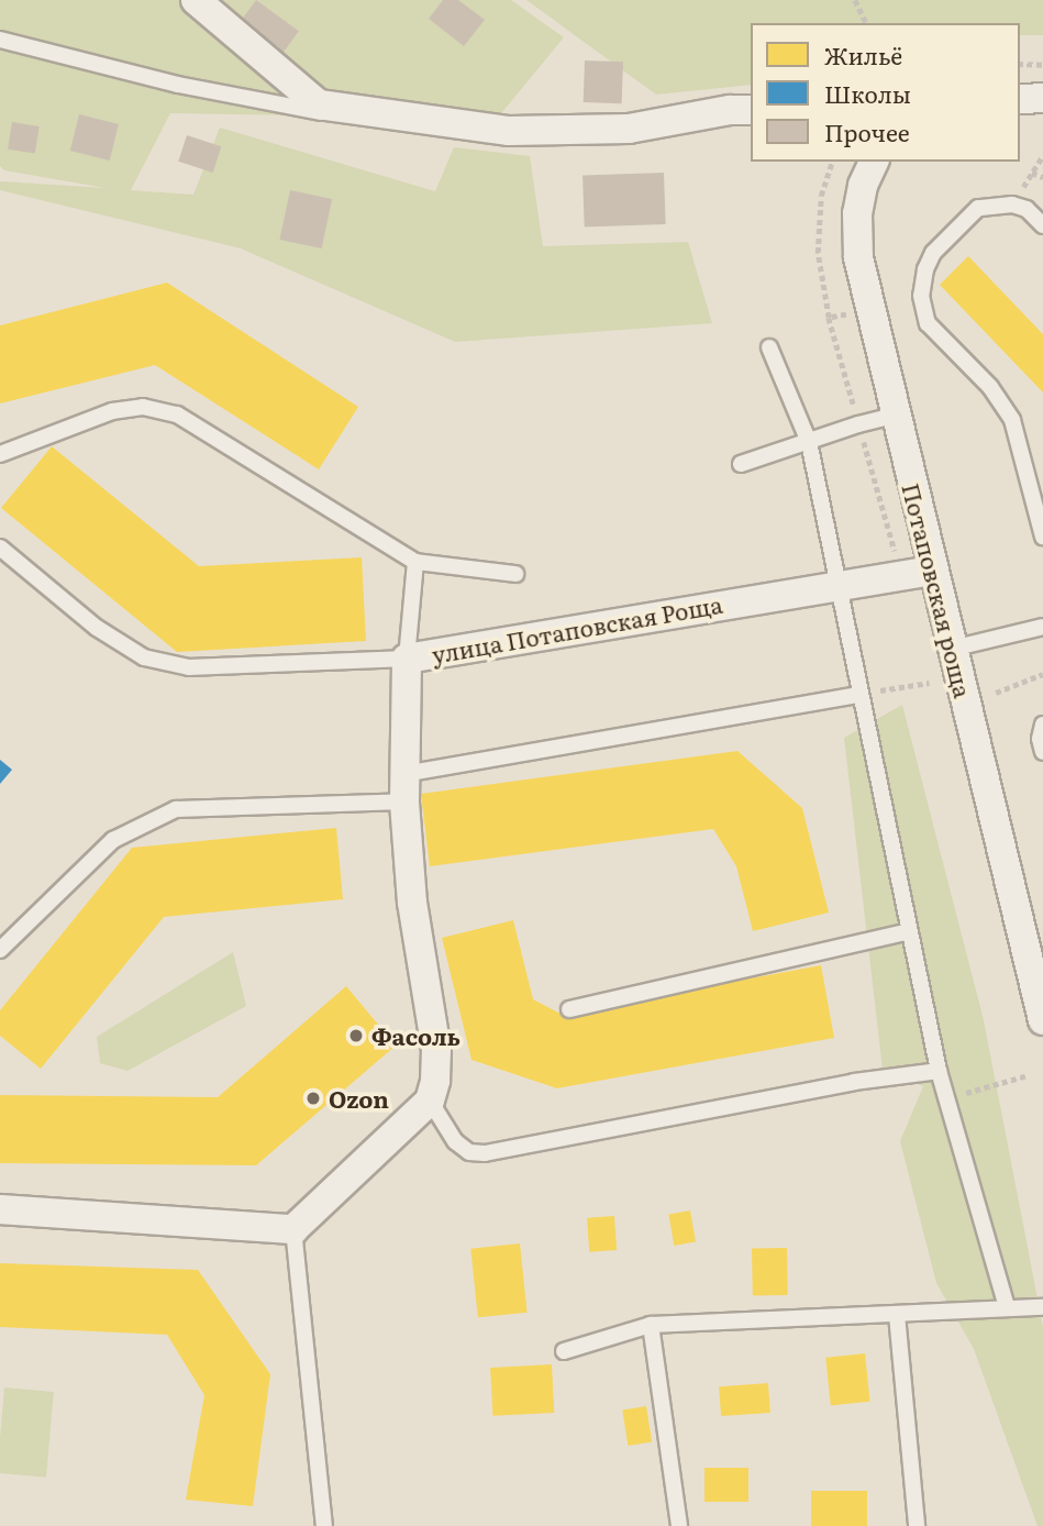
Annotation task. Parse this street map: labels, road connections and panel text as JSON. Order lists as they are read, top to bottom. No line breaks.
{"streets":{"street":["Потаповская роща","улица Потаповская Роща"]},"crossings":[["Потаповская роща","улица Потаповская Роща"]],"places":["Фасоль","Ozon"],"legend":["Жильё","Школы","Прочее"]}
